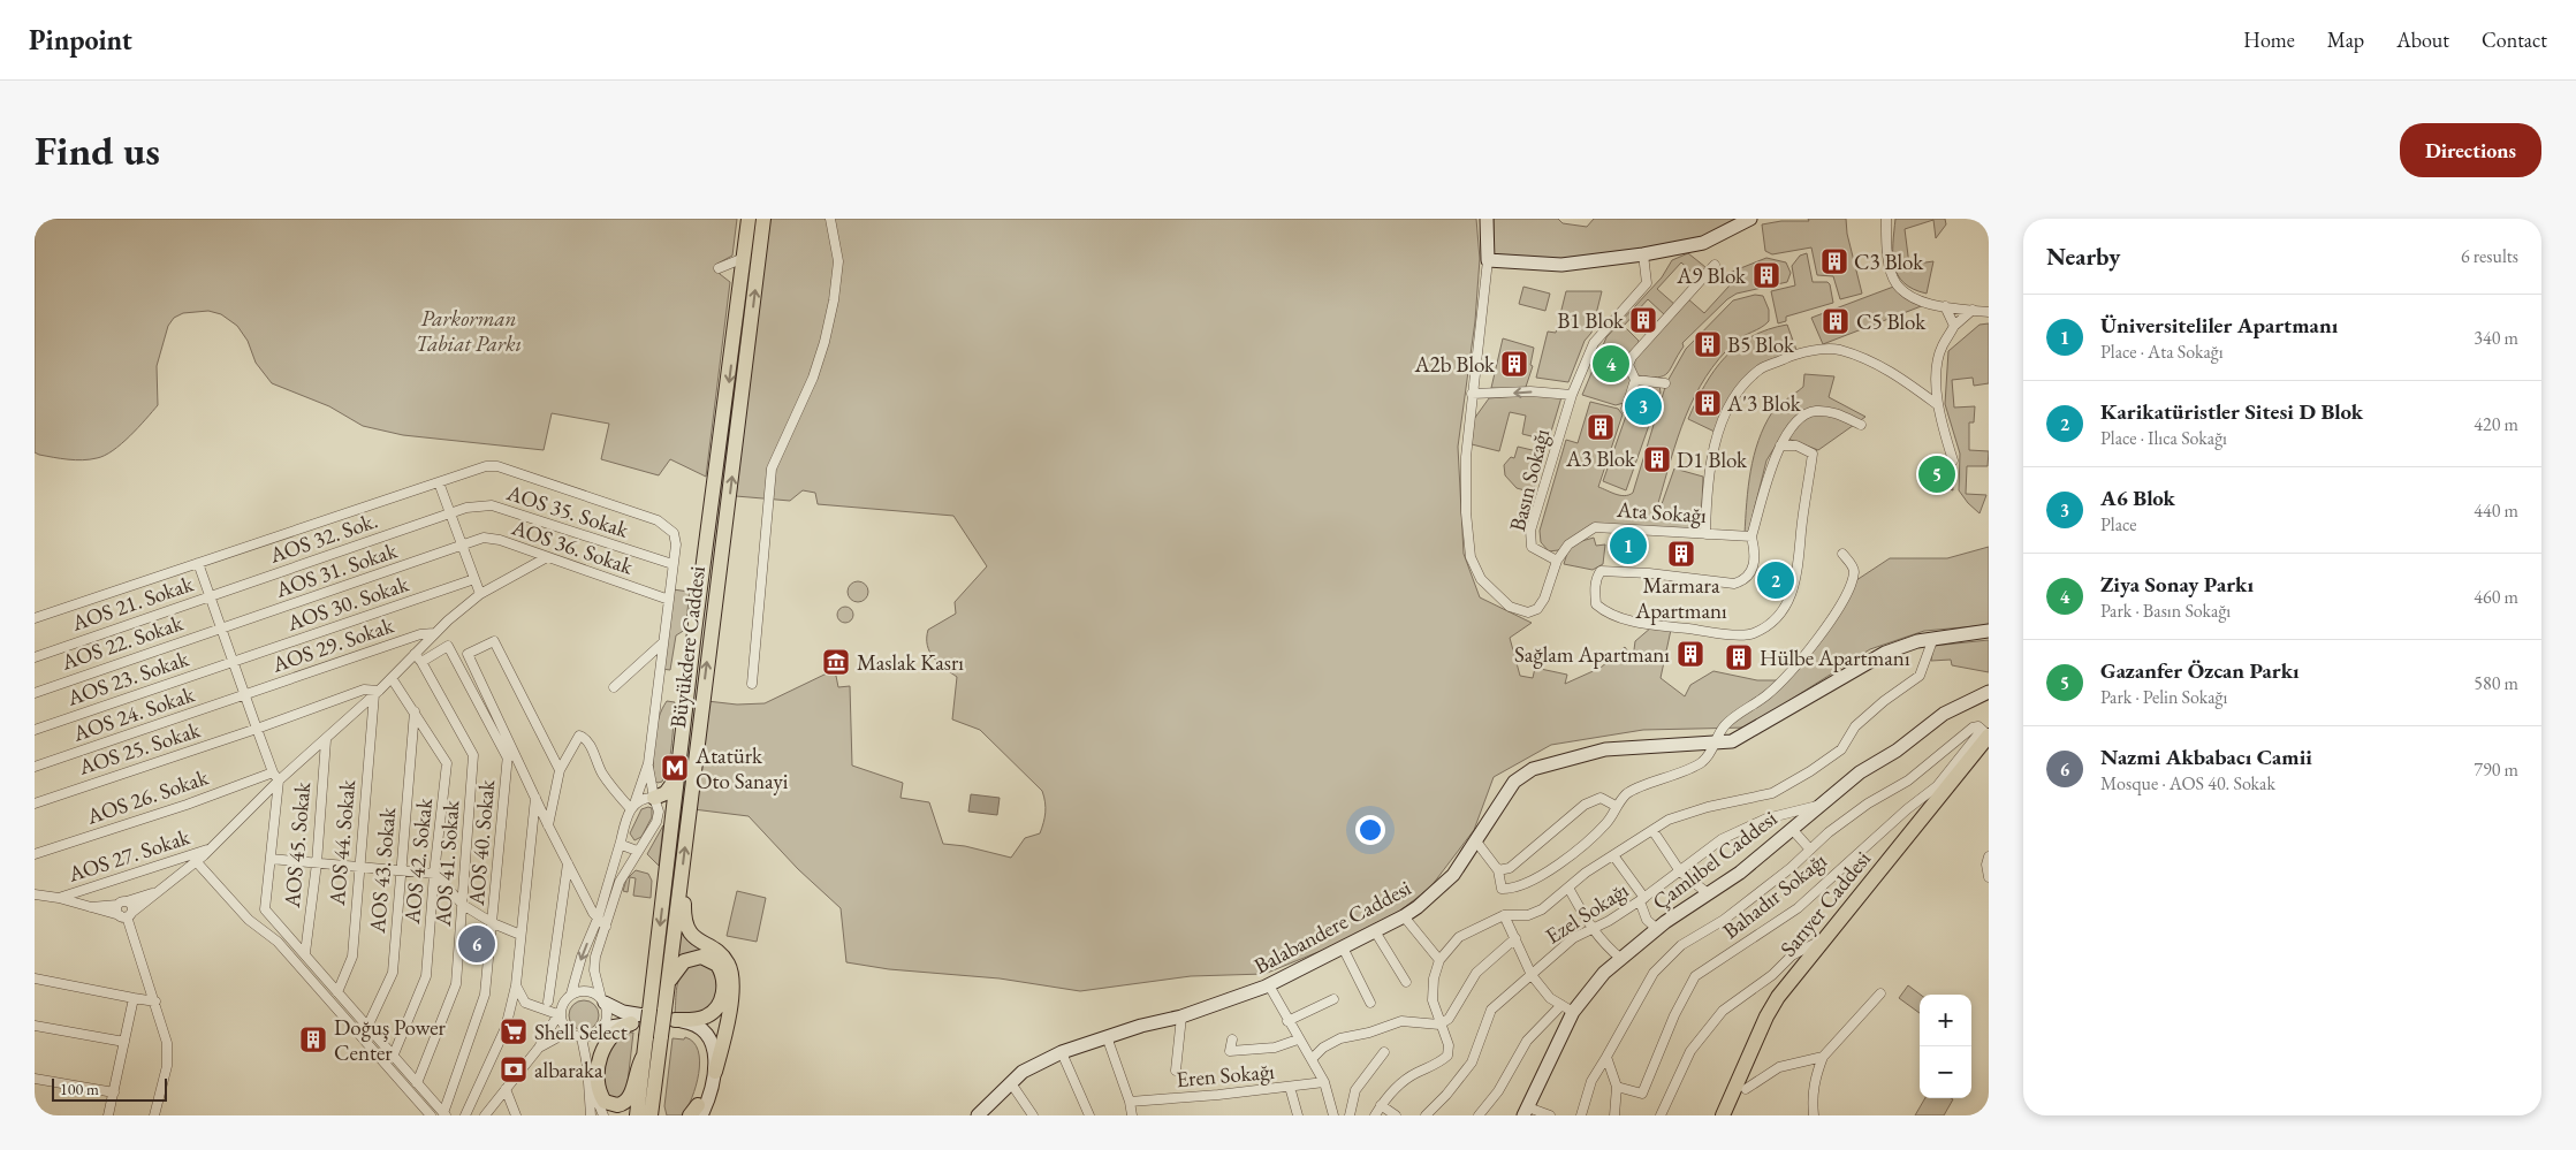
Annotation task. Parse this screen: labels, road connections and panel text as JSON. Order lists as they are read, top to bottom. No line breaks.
{"streets":{"main road":["Büyükdere Caddesi","Sarıyer Caddesi"],"street":["Basın Sokağı","AOS 35. Sokak","Ata Sokağı","AOS 32. Sok.","AOS 36. Sokak","AOS 31. Sokak","AOS 21. Sokak","AOS 30. Sokak","AOS 22. Sokak","AOS 29. Sokak","AOS 23. Sokak","AOS 24. Sokak","AOS 25. Sokak","AOS 26. Sokak","AOS 44. Sokak","AOS 40. Sokak","AOS 45. Sokak","AOS 27. Sokak","Çamlıbel Caddesi","AOS 42. Sokak","AOS 41. Sokak","AOS 43. Sokak","Bahadır Sokağı","Ezel Sokağı","Balabandere Caddesi","Eren Sokağı"]},"crossings":[["Basın Sokağı","Ata Sokağı"],["AOS 35. Sokak","AOS 32. Sok."],["AOS 32. Sok.","AOS 21. Sokak"],["AOS 36. Sokak","AOS 31. Sokak"],["AOS 31. Sokak","AOS 22. Sokak"],["AOS 30. Sokak","AOS 23. Sokak"],["AOS 29. Sokak","AOS 24. Sokak"],["AOS 25. Sokak","AOS 44. Sokak"],["Çamlıbel Caddesi","Ezel Sokağı"],["AOS 42. Sokak","AOS 43. Sokak"],["Bahadır Sokağı","Sarıyer Caddesi"]],"parks":["Parkorman Tabiat Parkı"],"places":{"building":["C3 Blok","A9 Blok","B1 Blok","C5 Blok","B5 Blok","A2b Blok","A'3 Blok","A3 Blok","D1 Blok","Marmara Apartmanı","Sağlam Apartmanı","Hülbe Apartmanı","Doğuş Power Center"],"museum":["Maslak Kasrı"],"metro station":["Atatürk Oto Sanayi"],"supermarket":["Shell Select"],"bank":["albaraka"]},"scale_bar":"100 m","page":{"header":"Pinpoint","nav":["Home","Map","About","Contact"],"buttons":"Directions","title":"Find us","heading":["Nearby","6 results"],"list":[{"mark":"1","name":"Üniversiteliler Apartmanı","note":"Place · Ata Sokağı","value":"340 m"},{"mark":"2","name":"Karikatüristler Sitesi D Blok","note":"Place · Ilıca Sokağı","value":"420 m"},{"mark":"3","name":"A6 Blok","note":"Place","value":"440 m"},{"mark":"4","name":"Ziya Sonay Parkı","note":"Park · Basın Sokağı","value":"460 m"},{"mark":"5","name":"Gazanfer Özcan Parkı","note":"Park · Pelin Sokağı","value":"580 m"},{"mark":"6","name":"Nazmi Akbabacı Camii","note":"Mosque · AOS 40. Sokak","value":"790 m"}],"pins":["4","3","5","1","2","6"],"map_buttons":["+","−"],"scale":"100 m"}}
